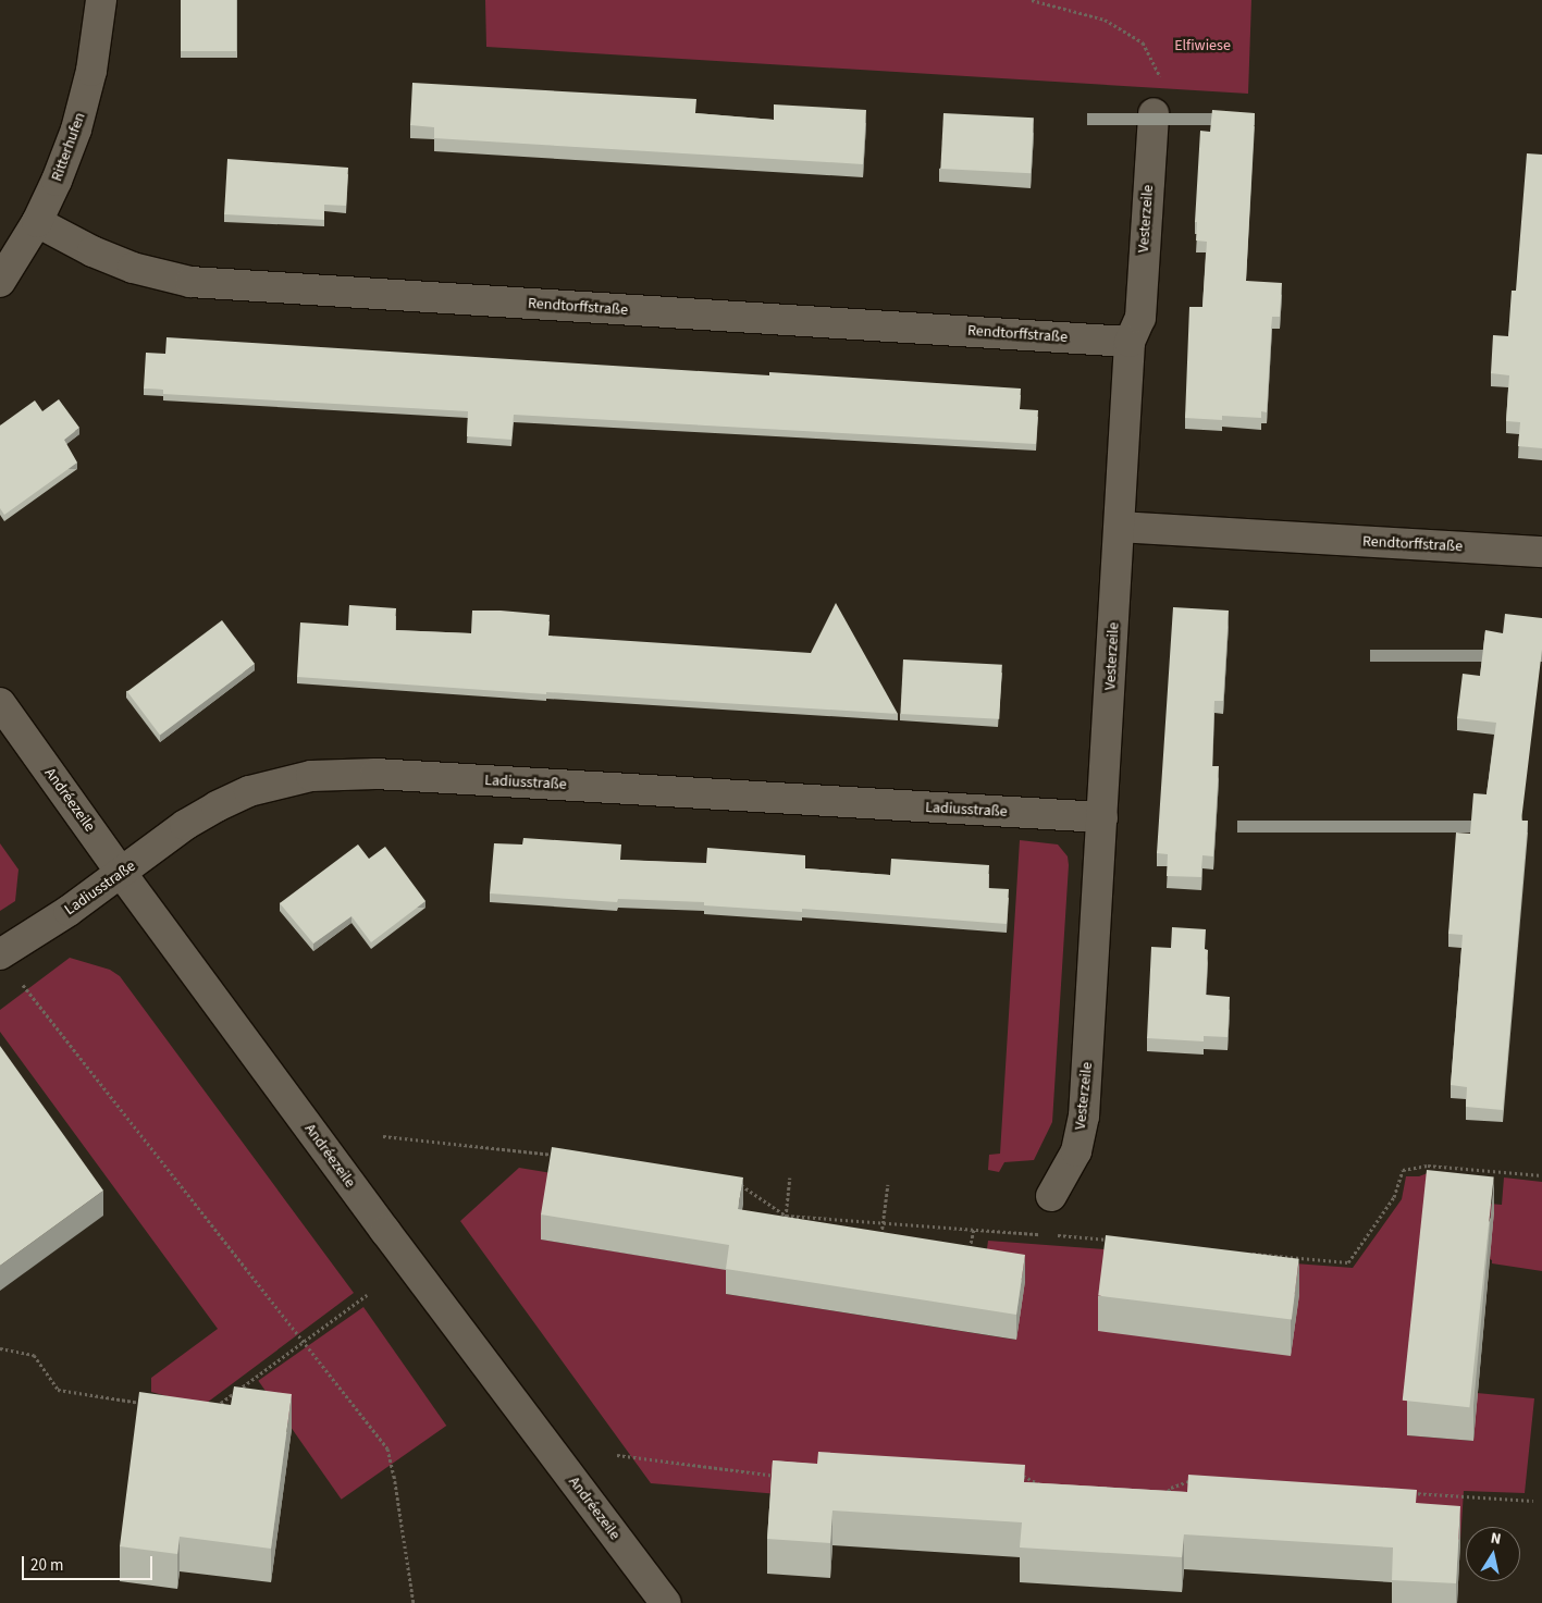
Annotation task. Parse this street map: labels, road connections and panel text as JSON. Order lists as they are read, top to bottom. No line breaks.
{"streets":{"street":["Ritterhufen","Vesterzeile","Rendtorffstraße","Ladiusstraße","Andréezeile"]},"crossings":[["Ritterhufen","Rendtorffstraße"],["Vesterzeile","Rendtorffstraße"],["Vesterzeile","Ladiusstraße"],["Ladiusstraße","Andréezeile"]],"parks":["Elfiwiese"],"scale_bar":"20 m","north":"top"}
